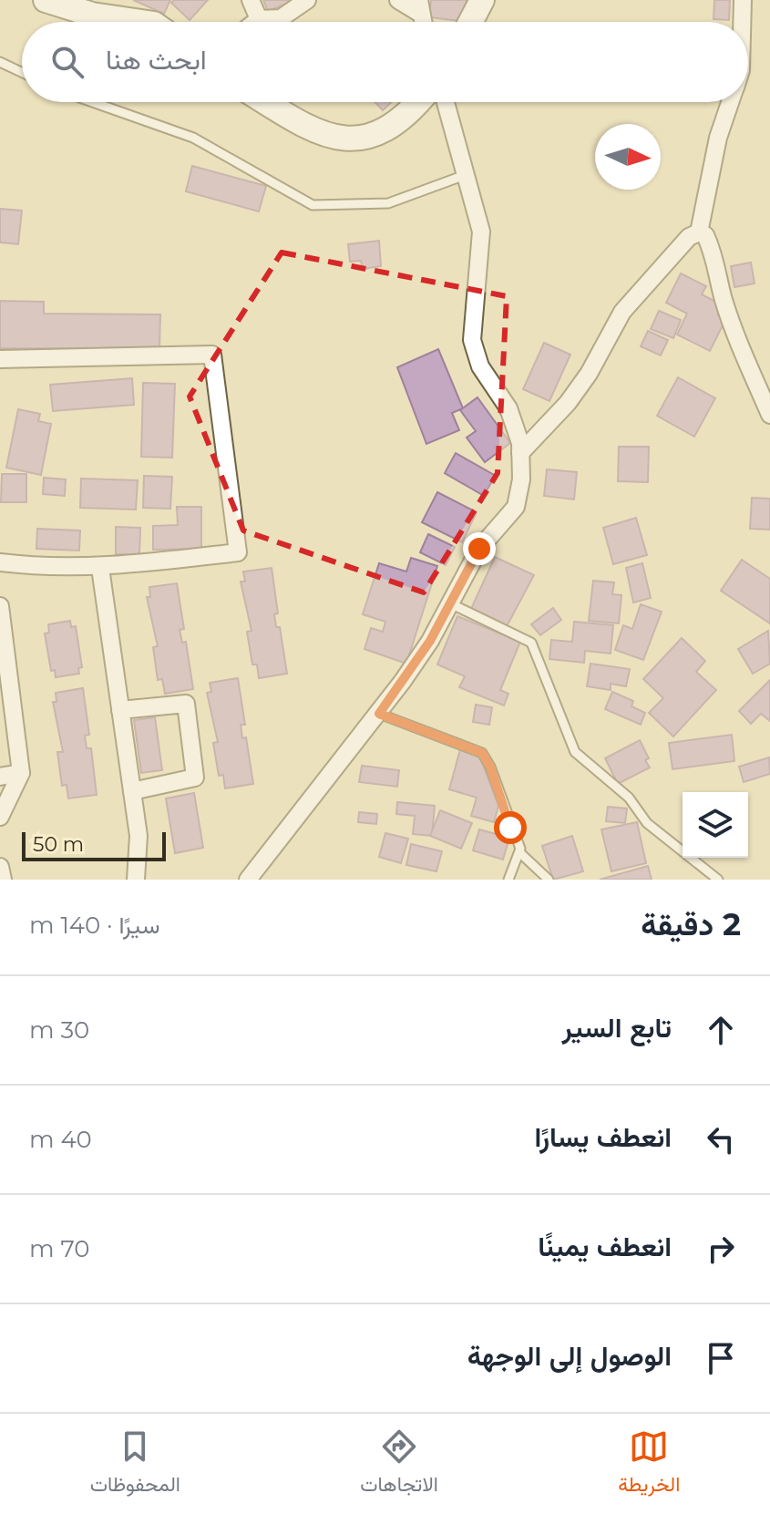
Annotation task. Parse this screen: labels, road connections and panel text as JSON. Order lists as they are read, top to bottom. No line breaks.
{"scale_bar":"50 m","north":"right","page":{"search":"ابحث هنا","scale":"50 m","heading":["2 دقيقة","سيرًا · 140 m"],"list":[["تابع السير","30 m"],["انعطف يسارًا","40 m"],["انعطف يمينًا","70 m"],"الوصول إلى الوجهة"],"nav":["الخريطة","الاتجاهات","المحفوظات"]}}
